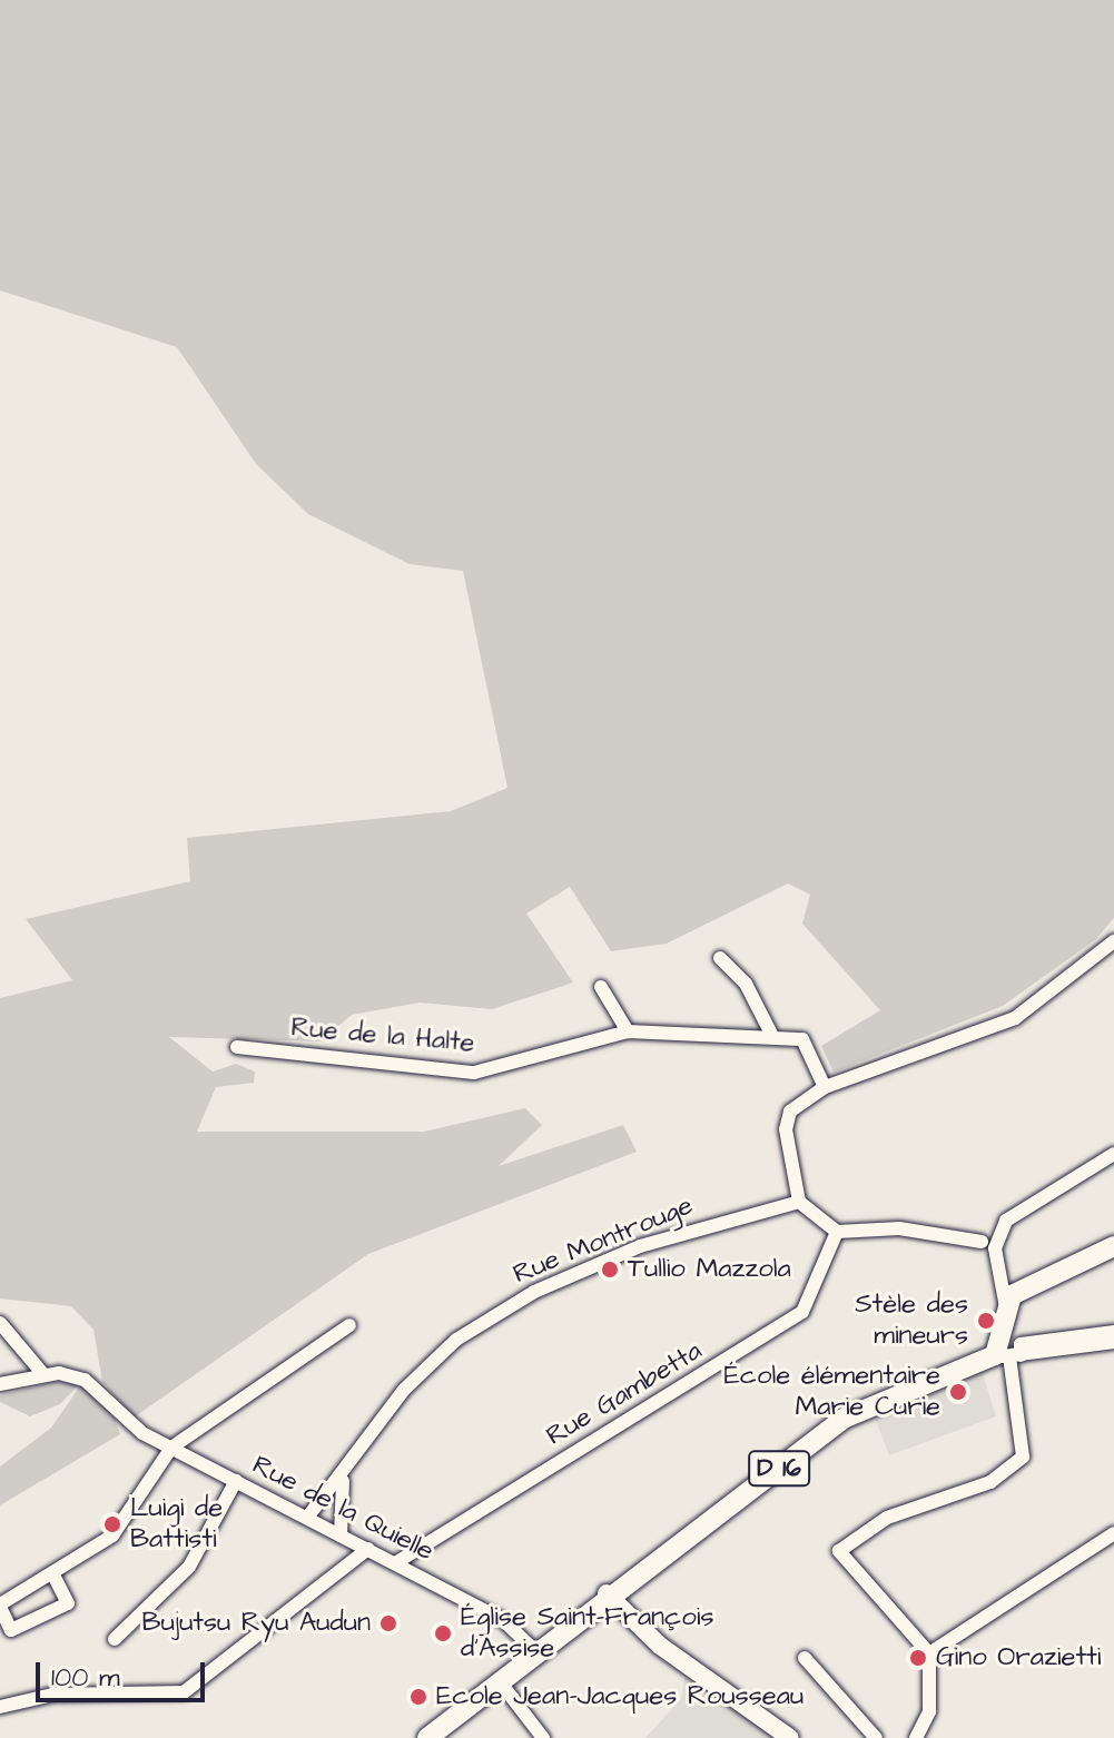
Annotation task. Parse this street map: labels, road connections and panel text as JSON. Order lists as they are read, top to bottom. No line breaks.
{"streets":{"main road":["D 16"],"street":["Rue de la Halte","Rue Montrouge","Rue Gambetta","Rue de la Quielle"]},"crossings":[["Rue Montrouge","Rue de la Quielle"],["Rue Gambetta","Rue de la Quielle"],["D 16","Rue de la Quielle"]],"places":["Tullio Mazzola","Stèle des mineurs","École élémentaire Marie Curie","Luigi de Battisti","Bujutsu Ryu Audun","Église Saint-François d'Assise","Gino Orazietti","Ecole Jean-Jacques Rousseau"],"scale_bar":"100 m"}
